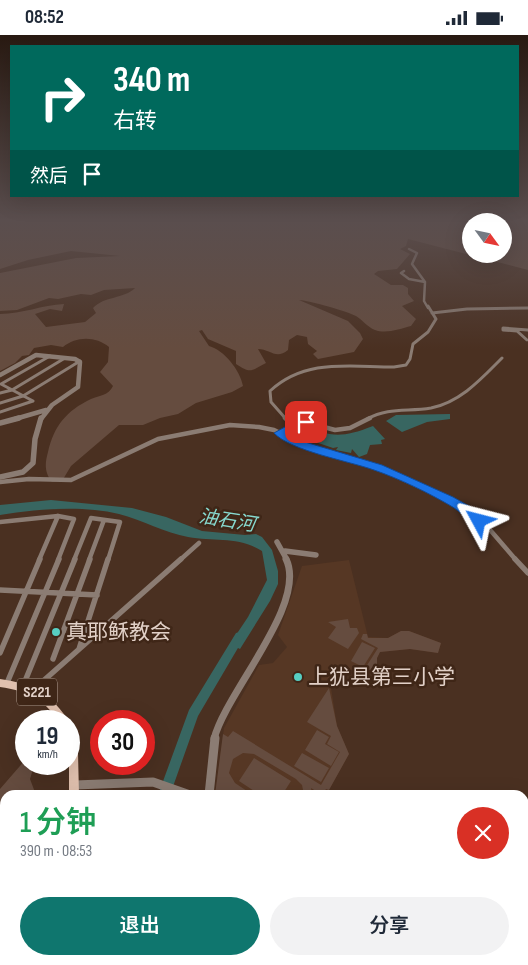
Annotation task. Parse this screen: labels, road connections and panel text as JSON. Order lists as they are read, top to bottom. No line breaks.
{"streets":{"main road":["S221"]},"water":["油石河"],"places":["真耶稣教会","上犹县第三小学"],"north":"bottom right","page":{"status":"08:52","turn":["340 m","右转"],"then":"然后","speed":"19 km/h","limit":"30","heading":["1 分钟","390 m · 08:53"],"buttons":["退出","分享"]}}
